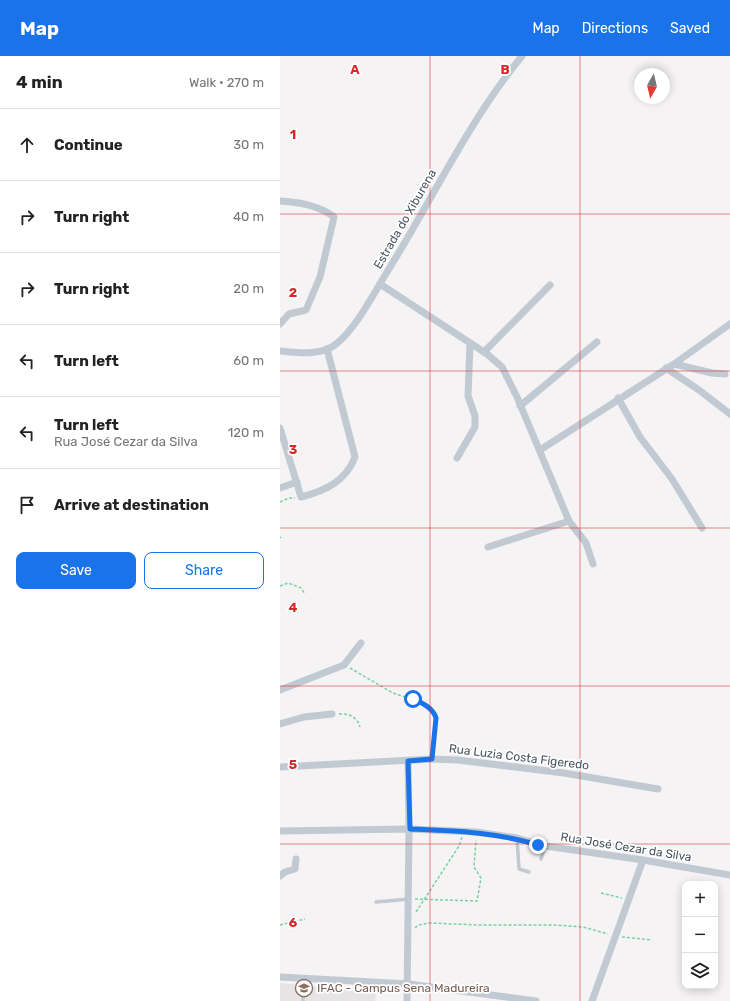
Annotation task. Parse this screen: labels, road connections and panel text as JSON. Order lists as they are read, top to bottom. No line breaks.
{"streets":{"street":["Estrada do Xiburena","Rua Luzia Costa Figeredo","Rua José Cezar da Silva"]},"places":{"school or university":["IFAC - Campus Sena Madureira"]},"north":"bottom","page":{"header":"Map","nav":["Map","Directions","Saved"],"heading":["4 min","Walk · 270 m"],"list":[["Continue","30 m"],["Turn right","40 m"],["Turn right","20 m"],["Turn left","60 m"],["Turn left","Rua José Cezar da Silva","120 m"],"Arrive at destination"],"buttons":["Save","Share"],"map_buttons":["+","−"]},"grid":{"columns":["A","B"],"rows":["1","2","3","4","5","6"]}}
